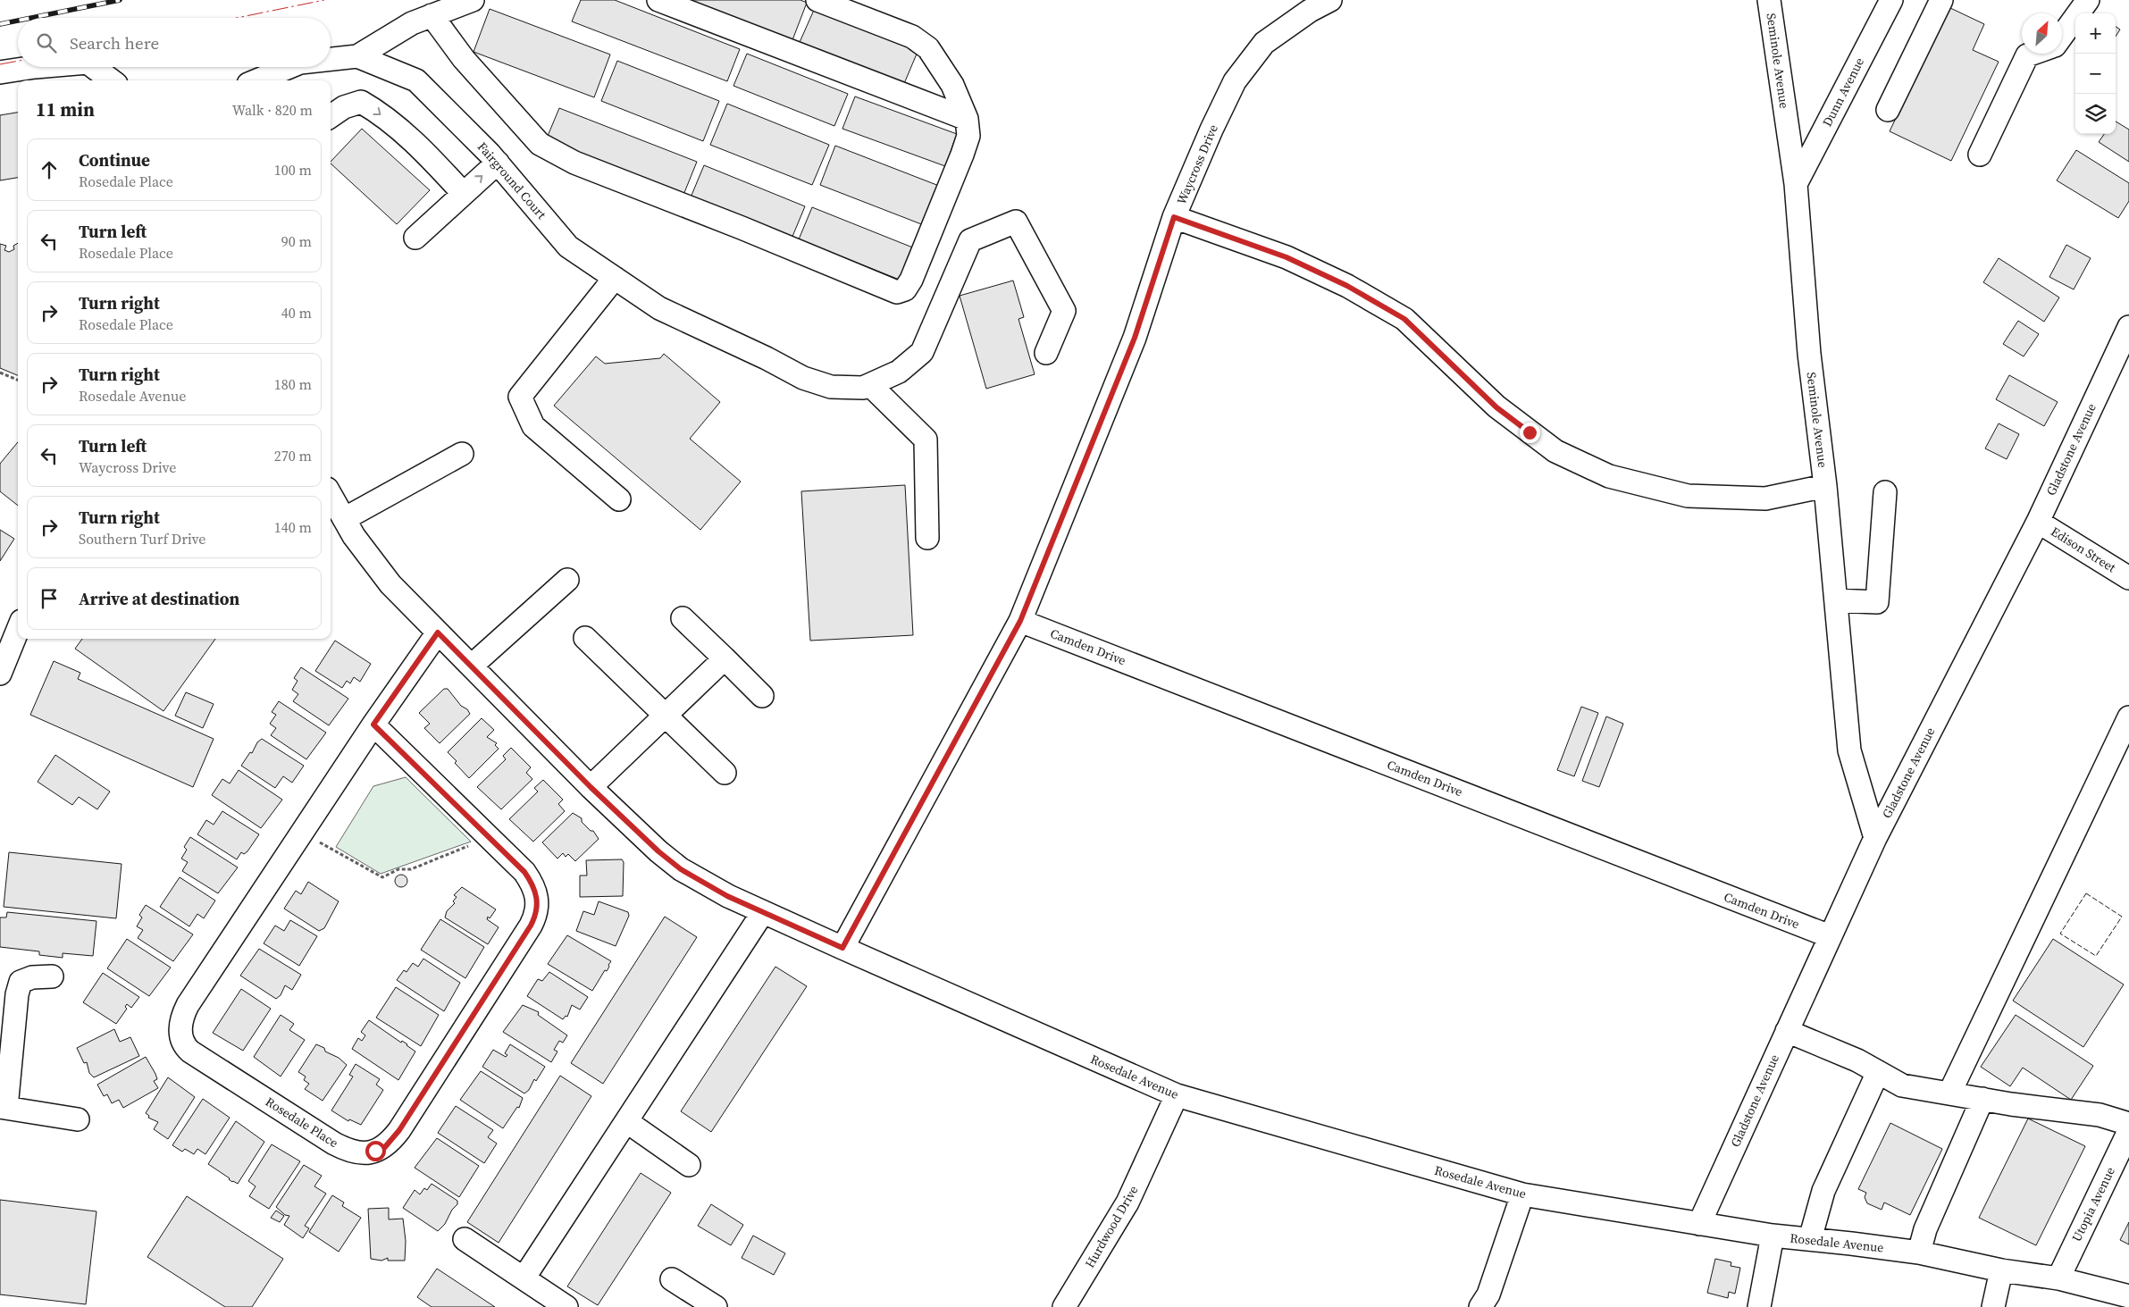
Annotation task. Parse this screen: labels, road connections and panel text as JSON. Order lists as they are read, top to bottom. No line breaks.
{"streets":{"street":["Seminole Avenue","Dunn Avenue","Waycross Drive","Fairground Court","Gladstone Avenue","Edison Street","Camden Drive","Rosedale Avenue","Rosedale Place","Utopia Avenue","Hurdwood Drive"]},"crossings":[["Seminole Avenue","Dunn Avenue"],["Seminole Avenue","Gladstone Avenue"],["Waycross Drive","Camden Drive"],["Waycross Drive","Rosedale Avenue"],["Gladstone Avenue","Edison Street"],["Gladstone Avenue","Camden Drive"],["Gladstone Avenue","Rosedale Avenue"],["Rosedale Avenue","Rosedale Place"],["Rosedale Avenue","Utopia Avenue"],["Rosedale Avenue","Hurdwood Drive"]],"north":"top right","page":{"map_buttons":["+","−"],"search":"Search here","heading":["11 min","Walk · 820 m"],"list":[["Continue","Rosedale Place","100 m"],["Turn left","Rosedale Place","90 m"],["Turn right","Rosedale Place","40 m"],["Turn right","Rosedale Avenue","180 m"],["Turn left","Waycross Drive","270 m"],["Turn right","Southern Turf Drive","140 m"],"Arrive at destination"]}}
